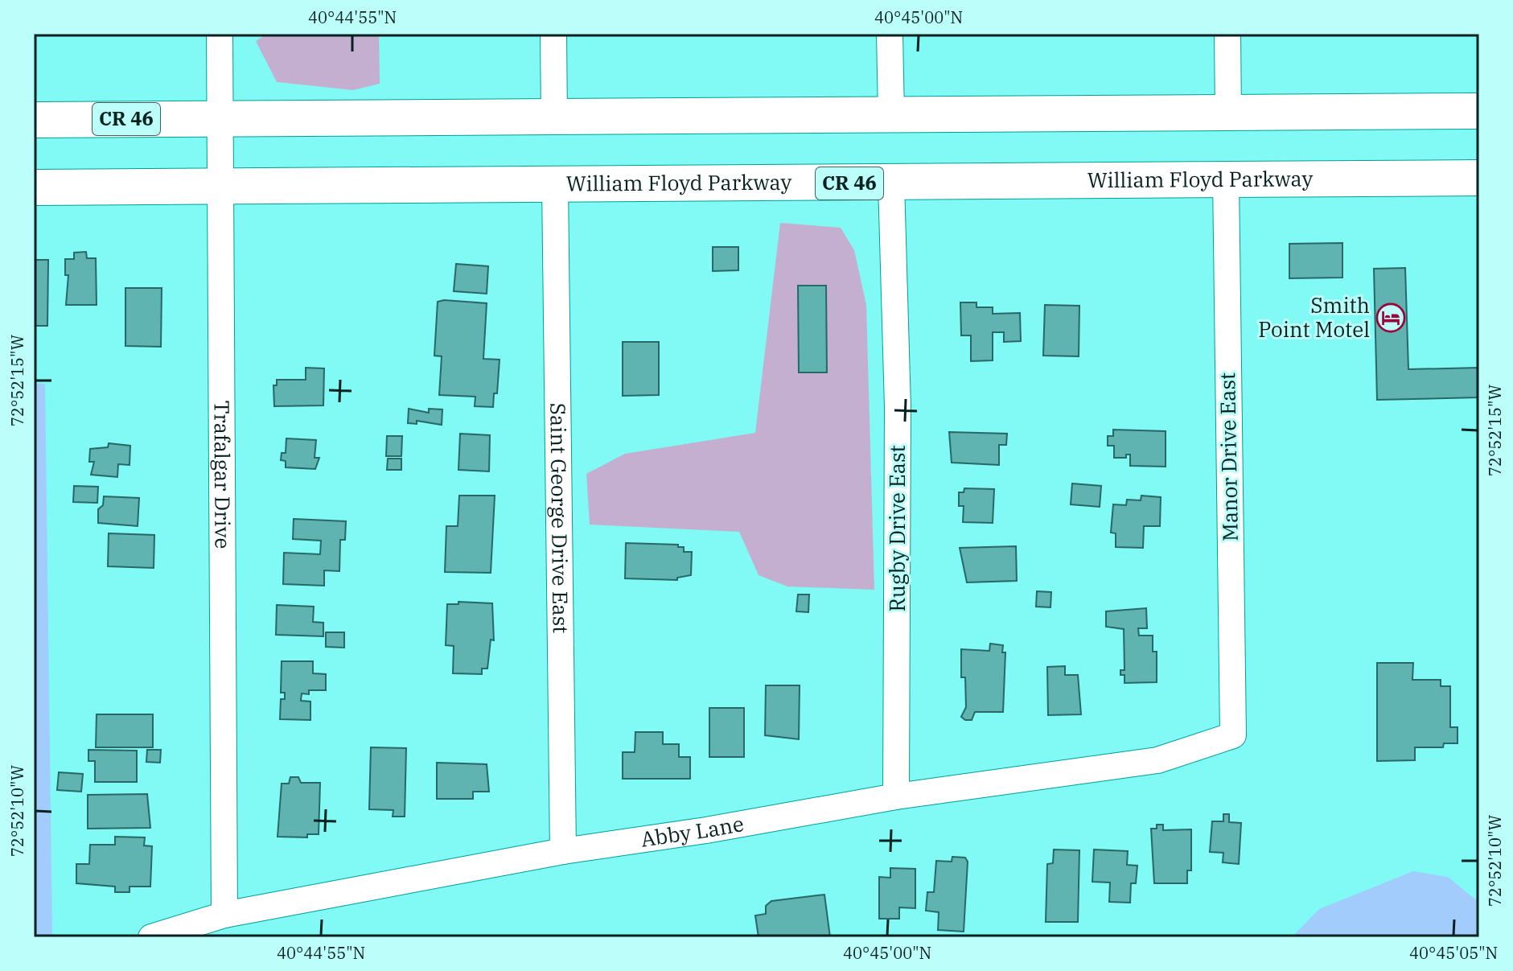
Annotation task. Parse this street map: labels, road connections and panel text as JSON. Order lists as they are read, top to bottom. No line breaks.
{"streets":{"highway":["CR 46","William Floyd Parkway"],"street":["Manor Drive East","Trafalgar Drive","Saint George Drive East","Rugby Drive East","Abby Lane"]},"crossings":[["CR 46","Trafalgar Drive"],["William Floyd Parkway","Manor Drive East"],["William Floyd Parkway","Trafalgar Drive"],["William Floyd Parkway","Saint George Drive East"],["William Floyd Parkway","Rugby Drive East"],["Manor Drive East","Abby Lane"],["Trafalgar Drive","Abby Lane"],["Saint George Drive East","Abby Lane"],["Rugby Drive East","Abby Lane"]],"places":{"hotel":["Smith Point Motel"]},"coordinates":["40°44'55\"N","40°45'00\"N","72°52'15\"W","72°52'10\"W","40°45'05\"N"]}
